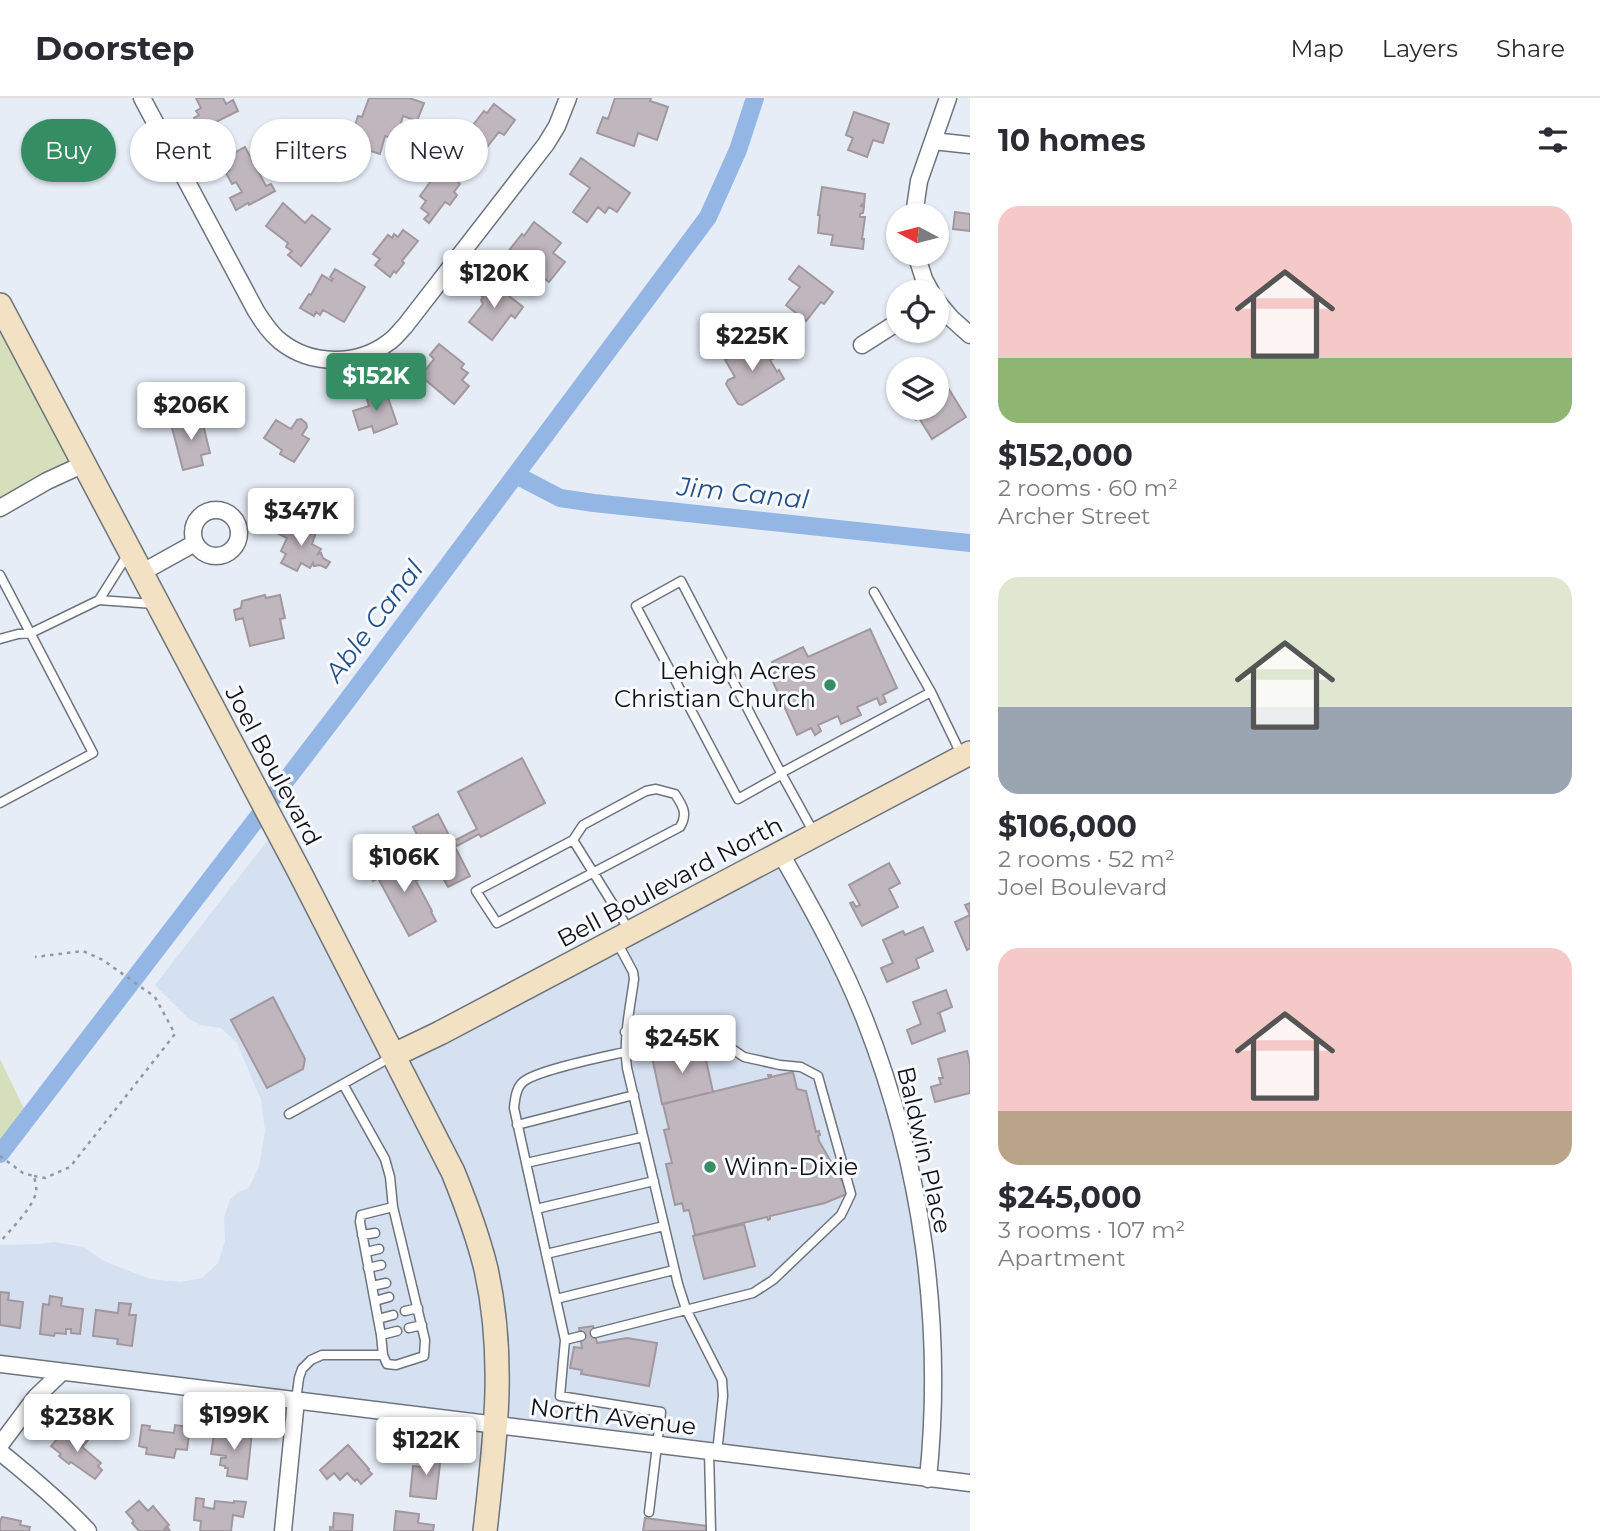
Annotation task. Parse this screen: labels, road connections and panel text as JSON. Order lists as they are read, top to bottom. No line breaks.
{"streets":{"main road":["Joel Boulevard","Bell Boulevard North"],"street":["Baldwin Place","North Avenue"]},"crossings":[["Joel Boulevard","Bell Boulevard North"],["Joel Boulevard","North Avenue"],["Bell Boulevard North","Baldwin Place"],["Baldwin Place","North Avenue"]],"water":["Jim Canal","Able Canal"],"places":["Lehigh Acres Christian Church","Winn-Dixie"],"north":"left","page":{"header":"Doorstep","nav":["Map","Layers","Share"],"heading":"10 homes","chip":["Buy","Rent","Filters","New"],"list":[{"name":"$152,000","note":"2 rooms · 60 m² · Archer Street"},{"name":"$106,000","note":"2 rooms · 52 m² · Joel Boulevard"},{"name":"$245,000","note":"3 rooms · 107 m² · Apartment"}],"price":["$120K","$225K","$152K","$206K","$347K","$106K","$245K","$199K","$238K","$122K"]}}
